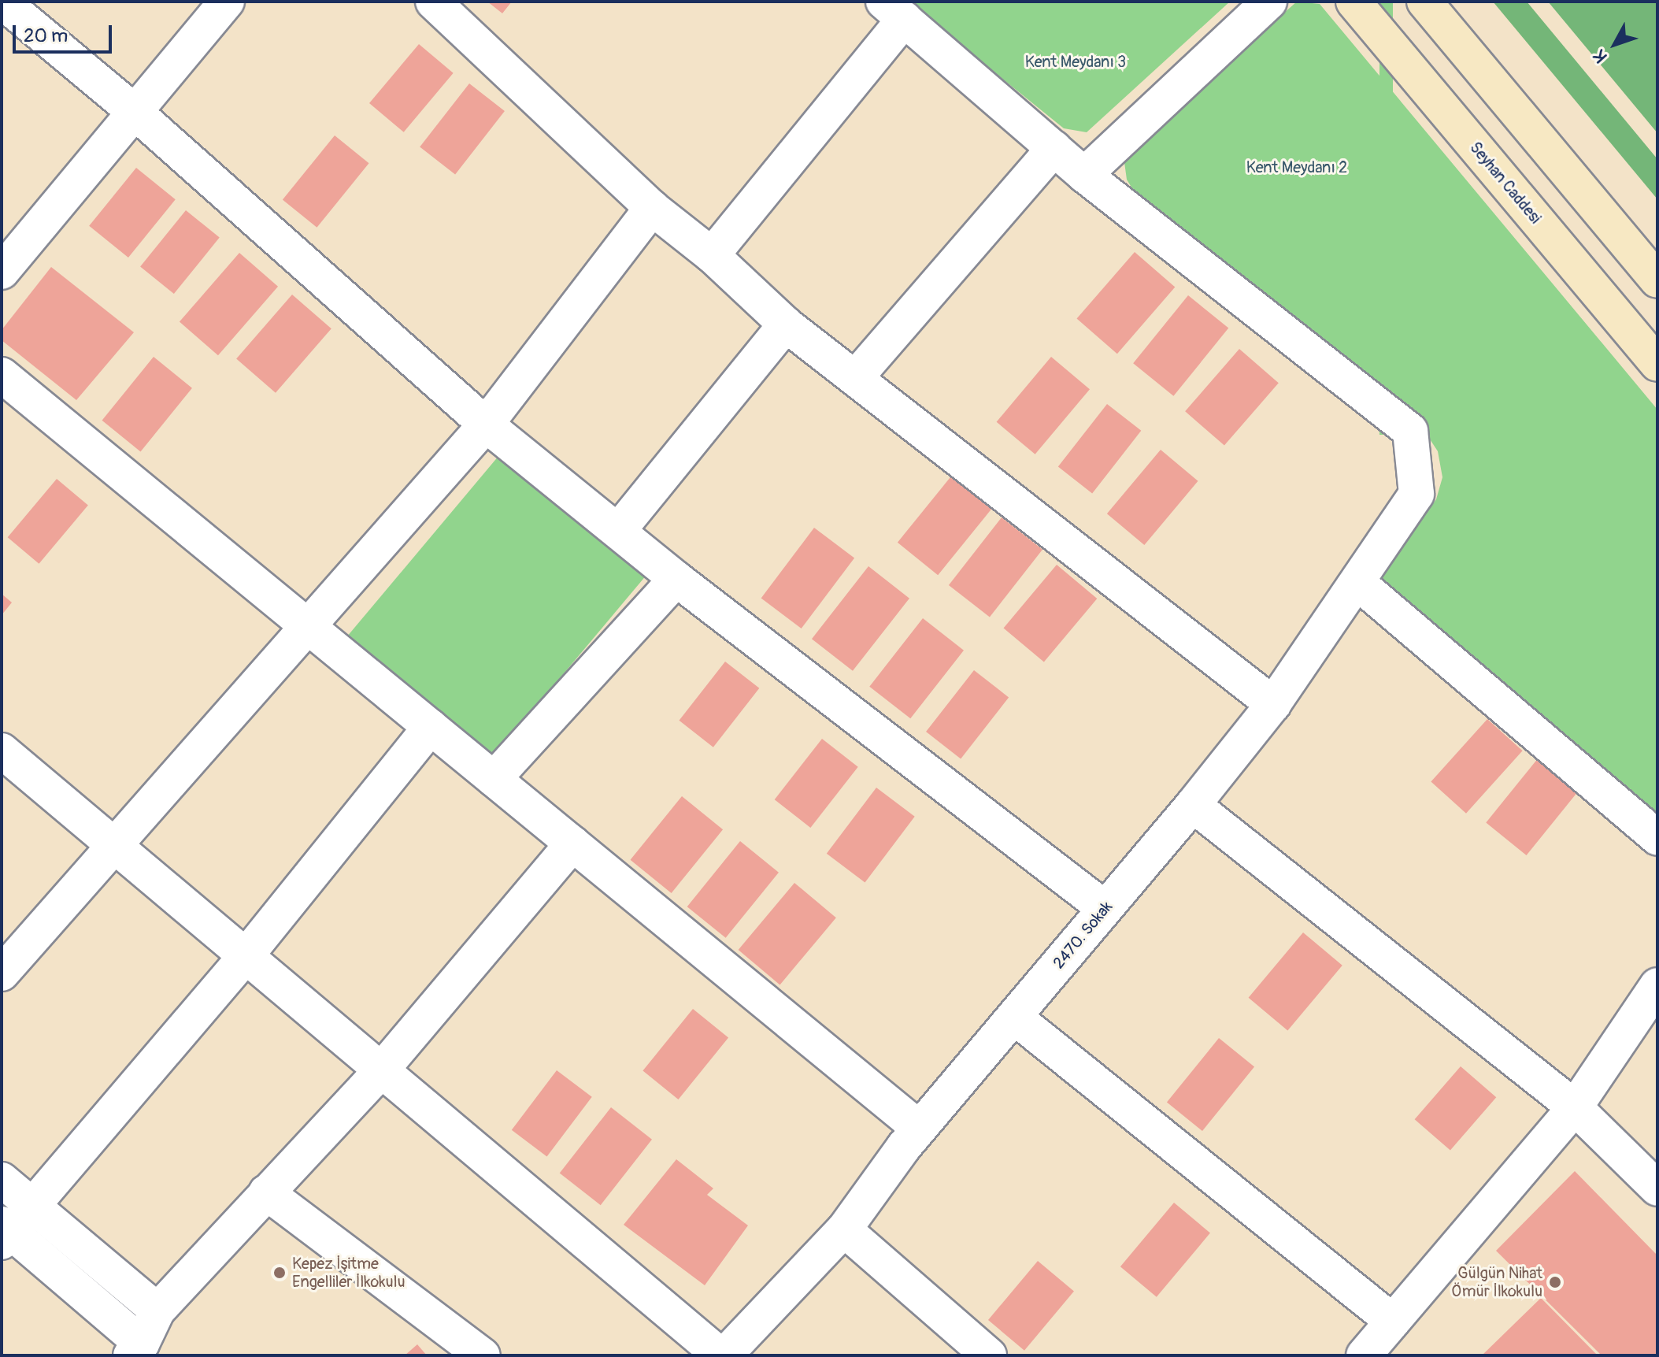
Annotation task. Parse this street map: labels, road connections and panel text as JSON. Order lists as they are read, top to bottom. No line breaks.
{"streets":{"street":["Seyhan Caddesi","2470. Sokak"]},"parks":["Kent Meydanı 3","Kent Meydanı 2"],"places":["Kepez İşitme Engelliler İlkokulu","Gülgün Nihat Ömür İlkokulu"],"scale_bar":"20 m","north":"bottom left"}
